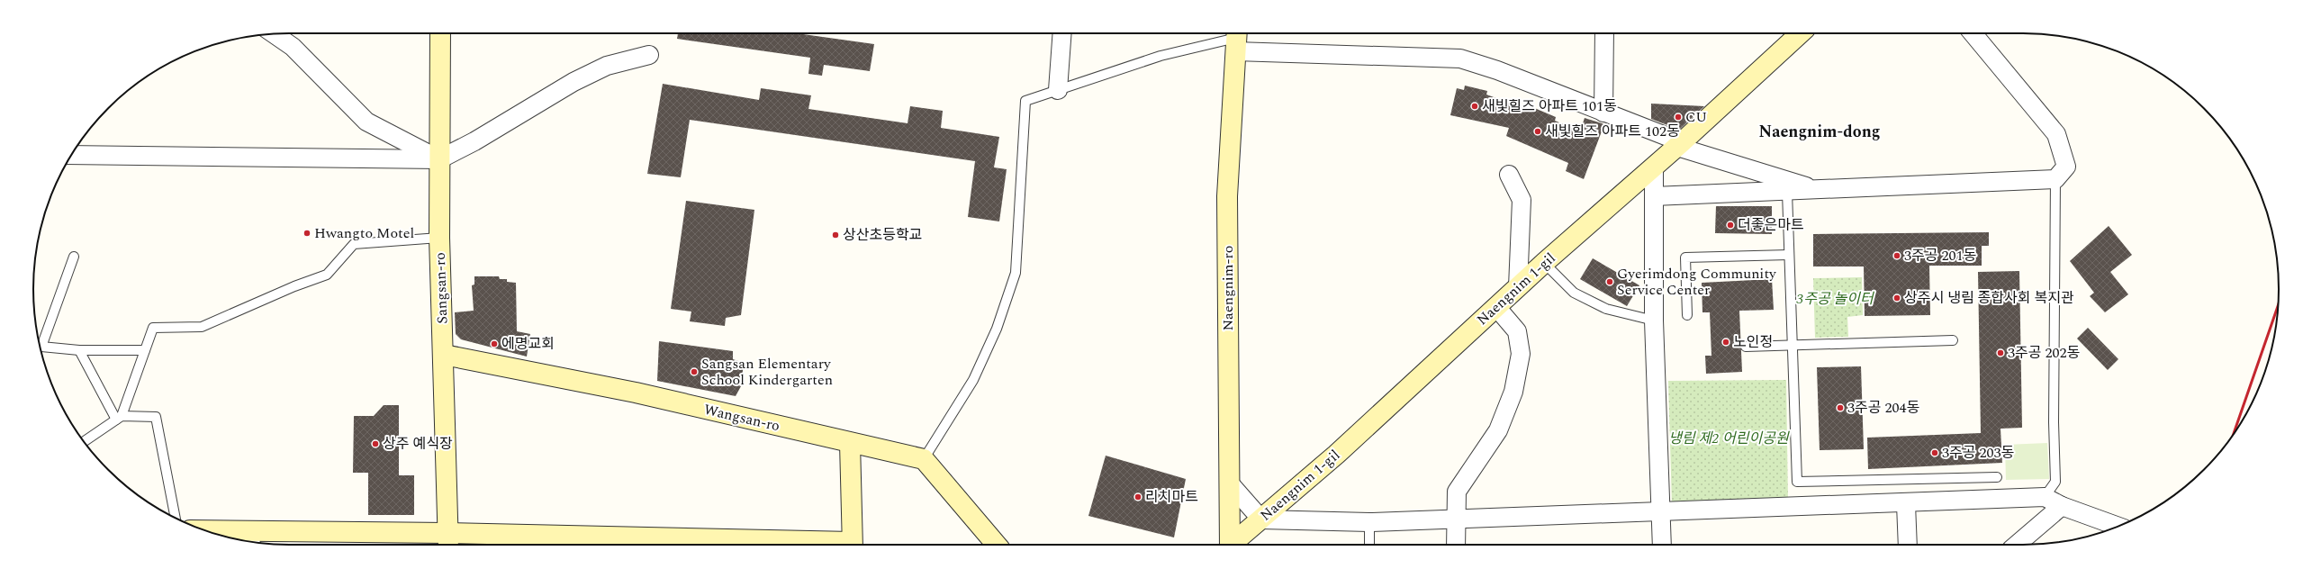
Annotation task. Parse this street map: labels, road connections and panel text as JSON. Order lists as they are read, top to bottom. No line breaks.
{"streets":{"street":["Sangsan-ro","Naengnim-ro","Naengnim 1-gil","Wangsan-ro"]},"crossings":[["Sangsan-ro","Wangsan-ro"]],"districts":["Naengnim-dong"],"parks":["3주공 놀이터","냉림 제2 어린이공원"],"places":["새빛힐즈 아파트 101동","CU","새빛힐즈 아파트 102동","더좋은마트","Hwangto Motel","상산초등학교","3주공 201동","Gyerimdong Community Service Center","상주시 냉림 종합사회 복지관","노인정","에명교회","3주공 202동","Sangsan Elementary School Kindergarten","3주공 204동","상주 예식장","3주공 203동","리치마트"]}
